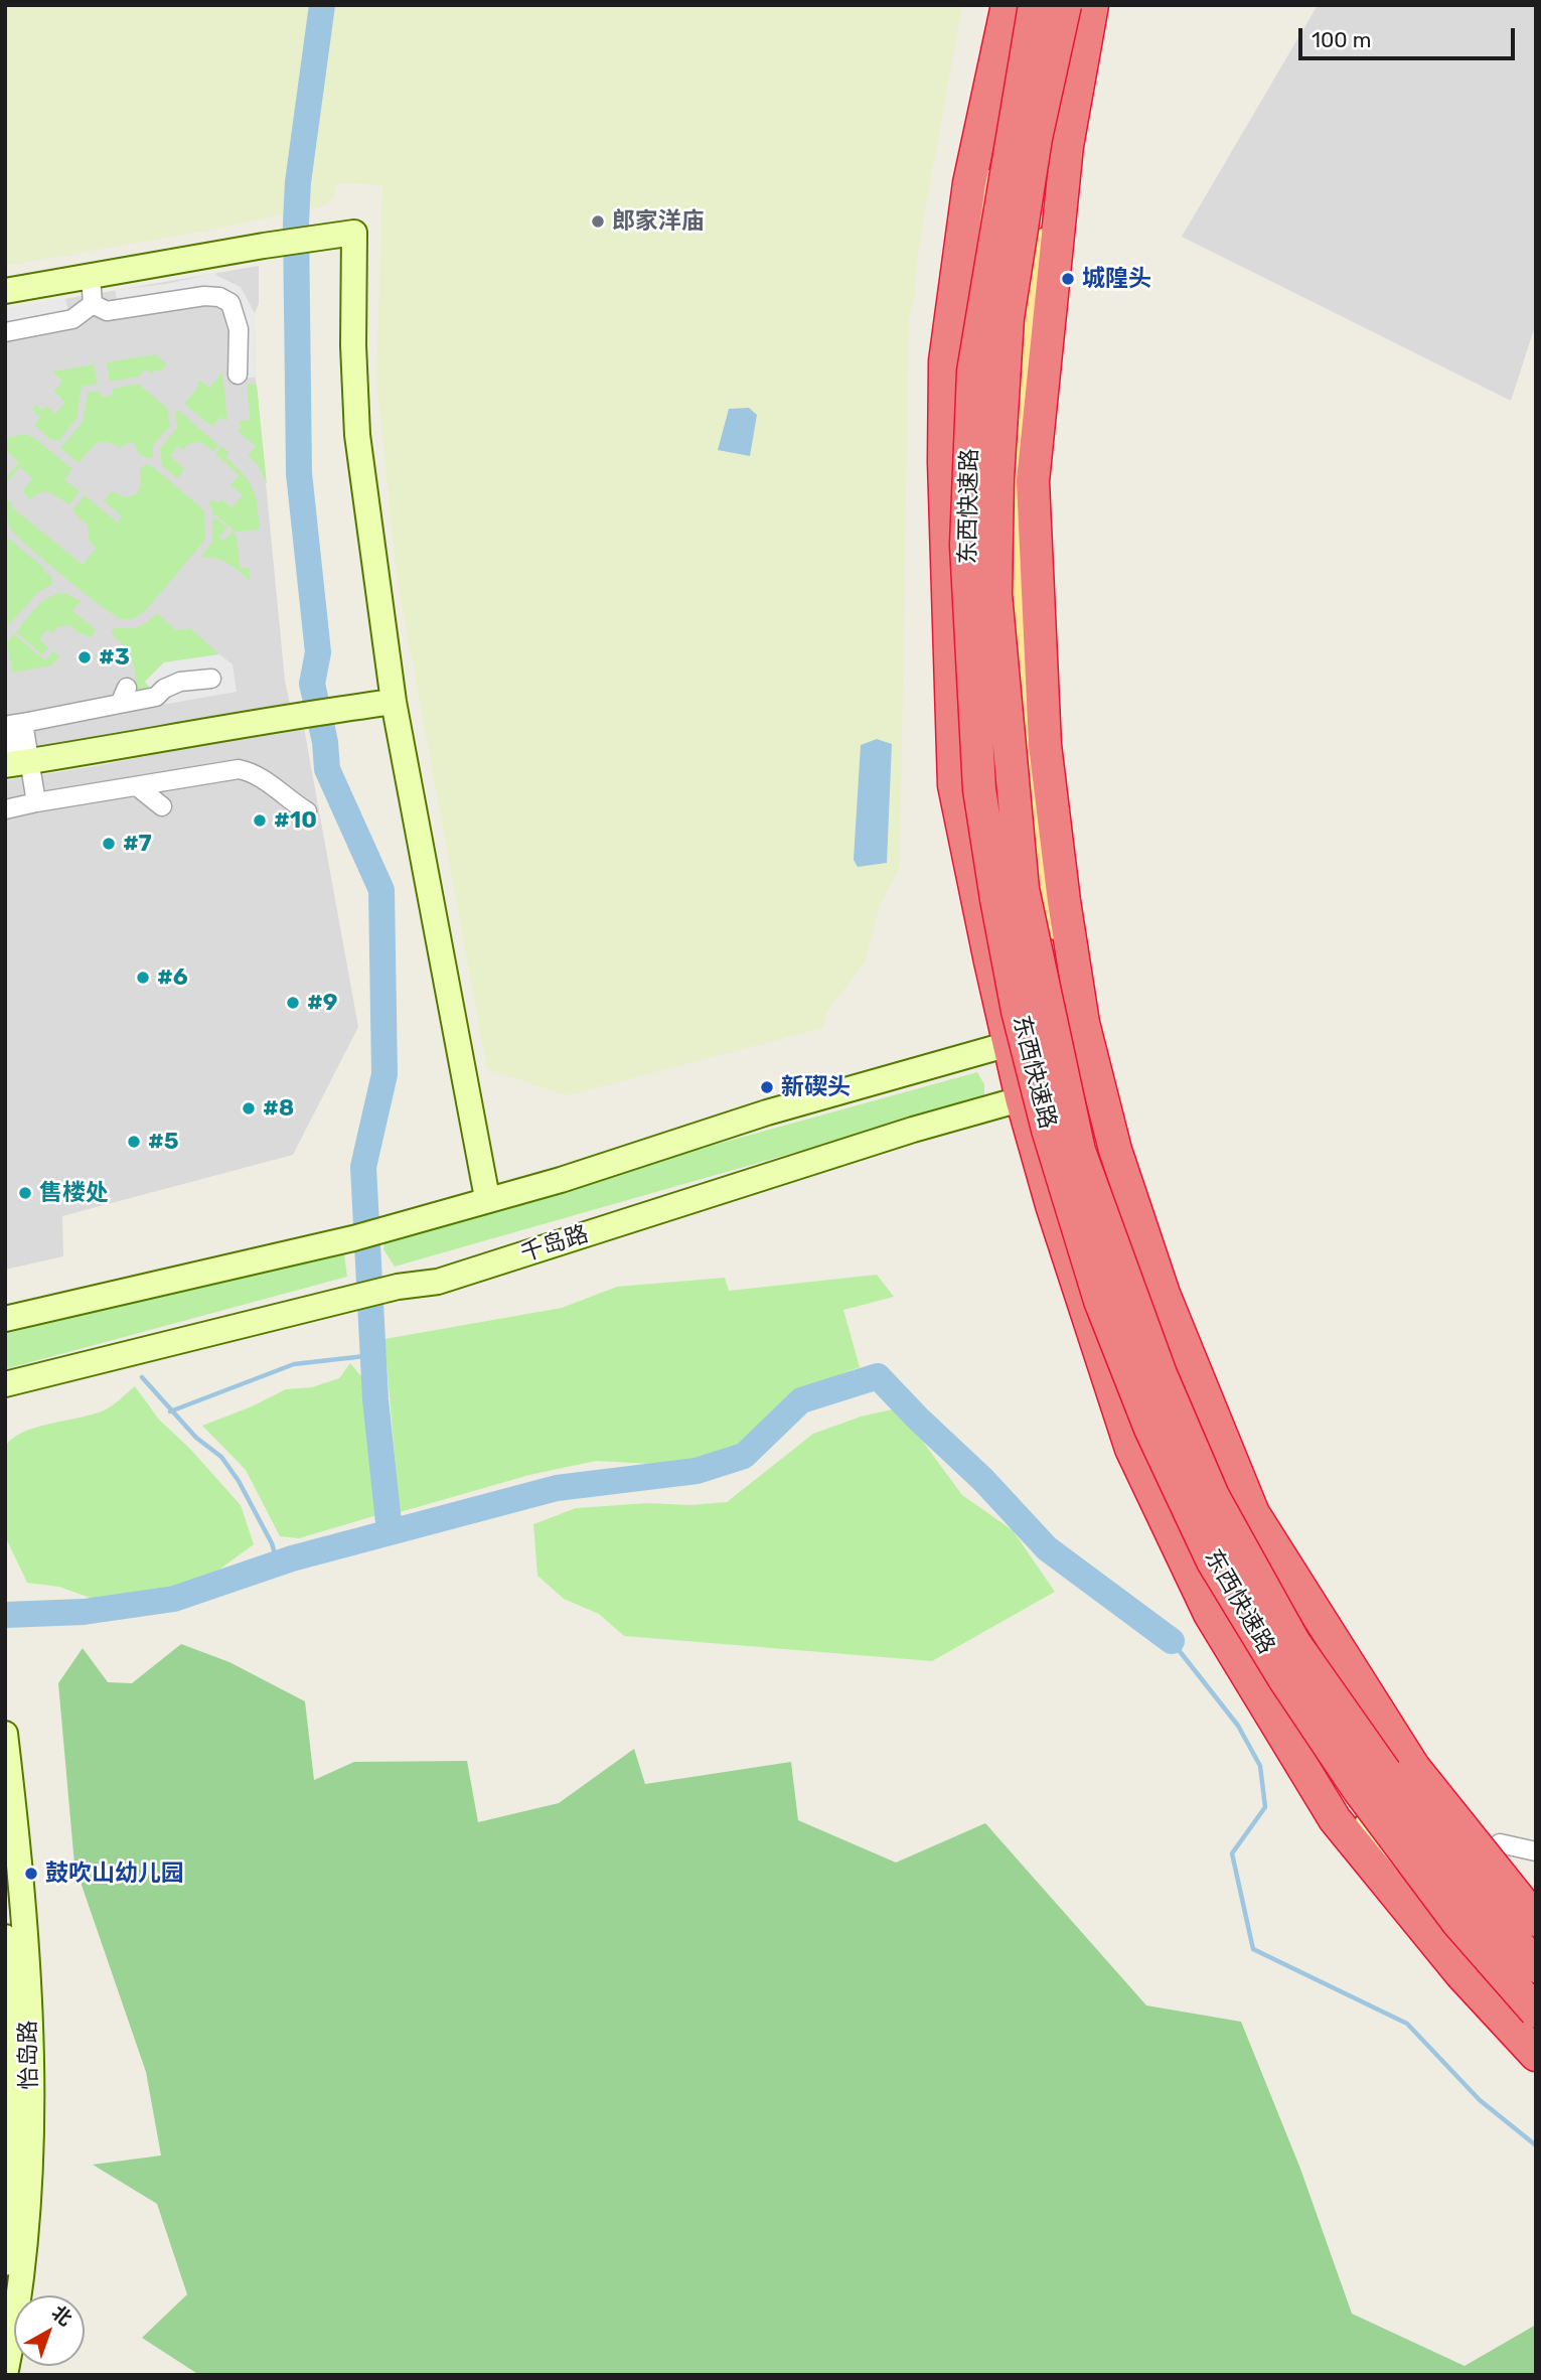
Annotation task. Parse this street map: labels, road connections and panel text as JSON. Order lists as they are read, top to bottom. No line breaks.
{"streets":{"highway":["东西快速路"],"street":["千岛路","怡岛路"]},"places":["郎家洋庙","城隍头","#3","#10","#7","#6","#9","新碶头","#8","#5","售楼处","鼓吹山幼儿园"],"scale_bar":"100 m","north":"top right"}
